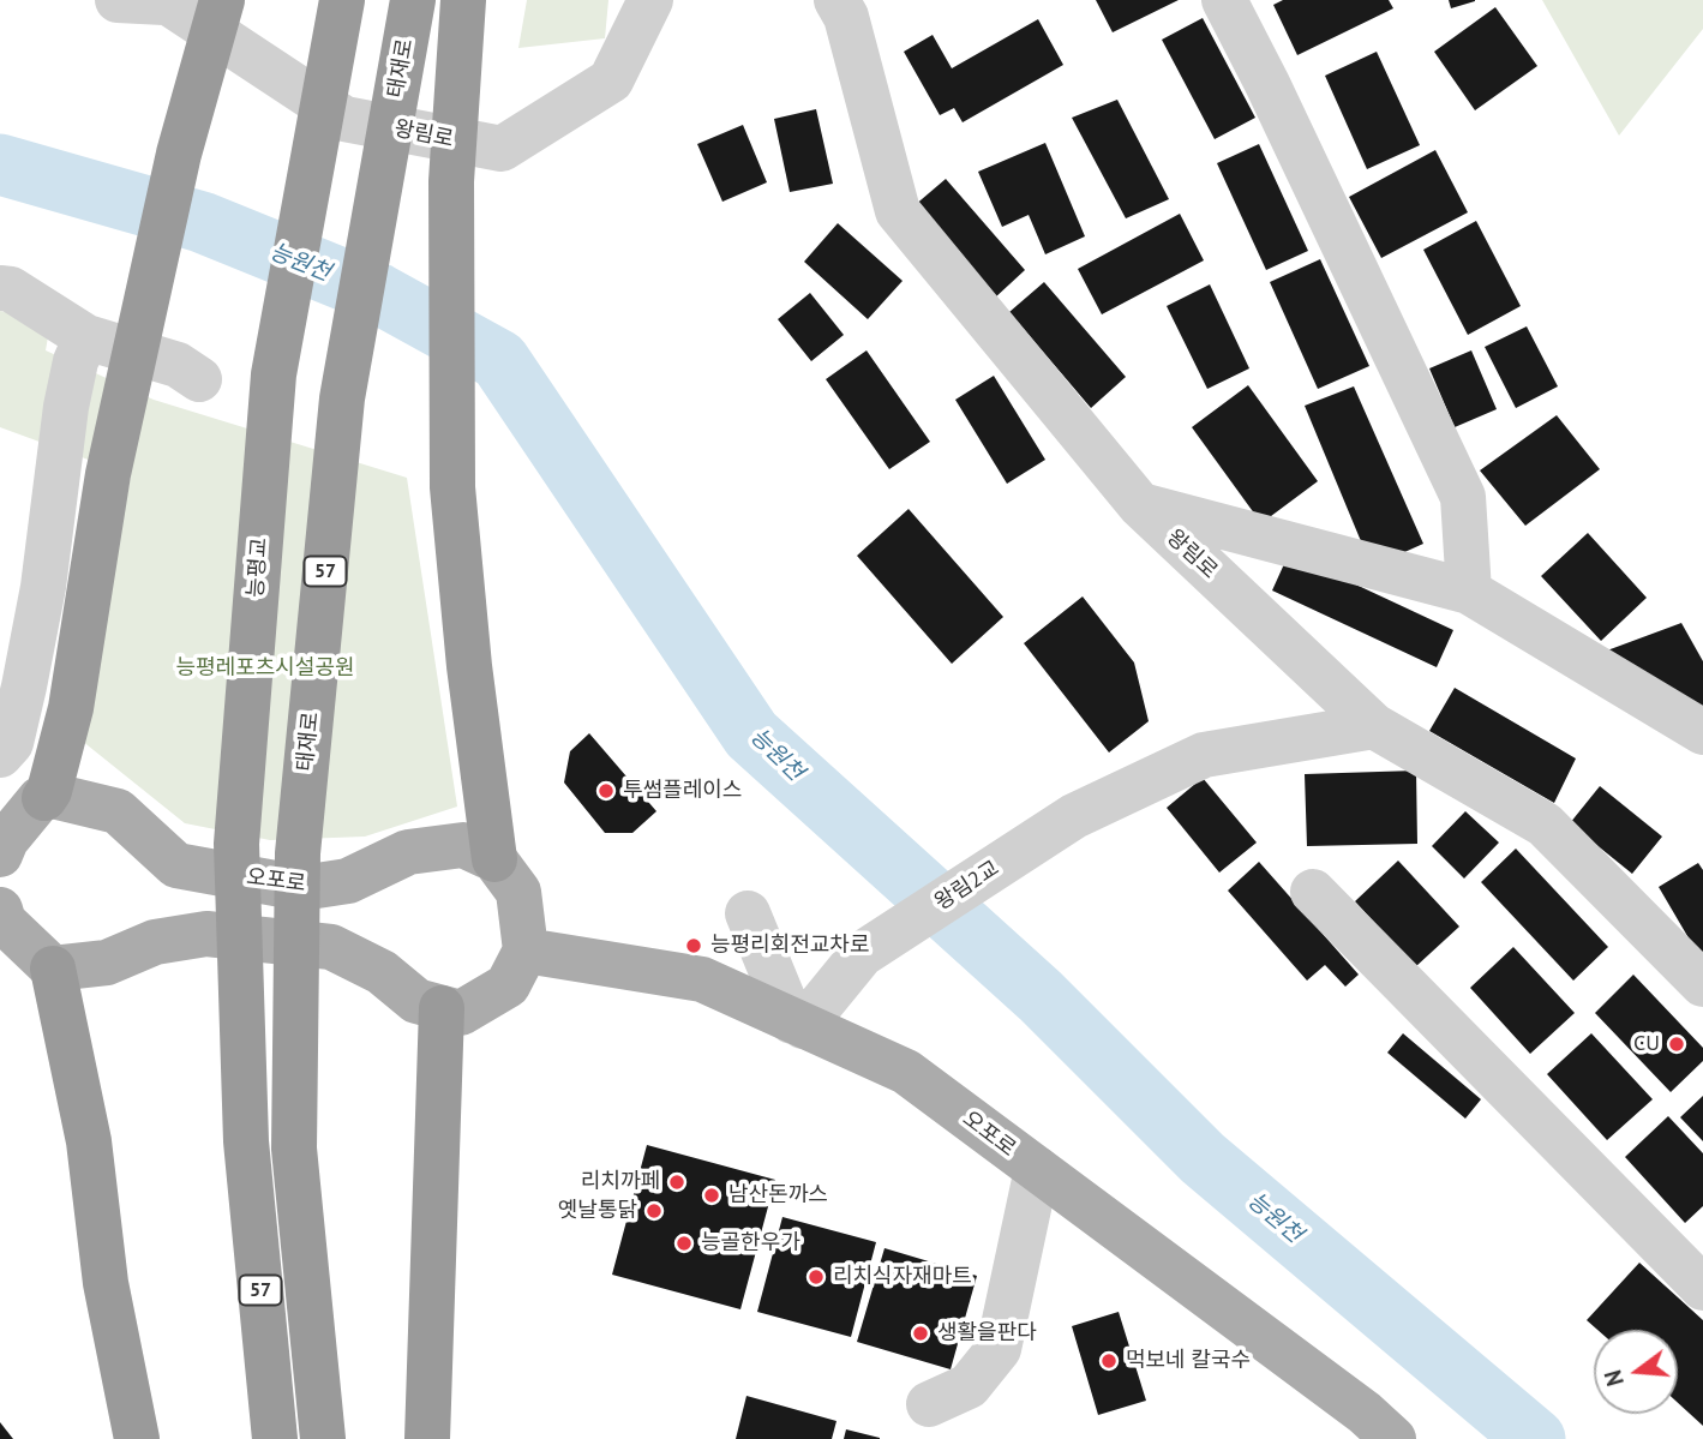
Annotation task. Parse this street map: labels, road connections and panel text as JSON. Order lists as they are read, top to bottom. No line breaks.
{"streets":{"highway":["태재로","능평교","57"],"main road":["오포로"],"street":["왕림로","왕림2교"]},"crossings":[["왕림로","왕림2교"],["오포로","왕림2교"]],"water":["능원천"],"parks":["능평레포츠시설공원"],"places":["투썸플레이스","능평리회전교차로","CU","리치까페","남산돈까스","옛날통닭","능골한우가","리치식자재마트","생활을판다","먹보네 칼국수"],"north":"left"}
